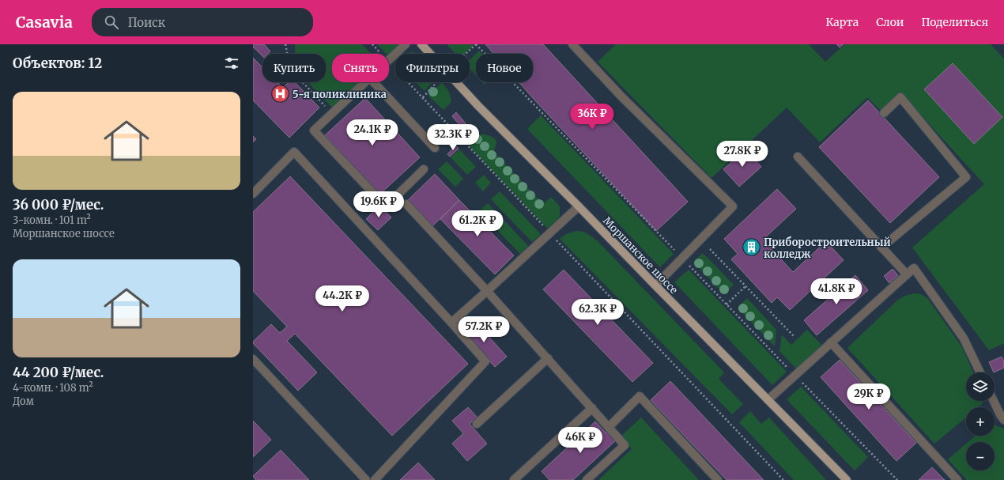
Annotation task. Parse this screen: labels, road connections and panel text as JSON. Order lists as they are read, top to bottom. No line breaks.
{"streets":{"main road":["Моршанское шоссе"]},"places":{"hospital":["5-я поликлиника"],"building":["Приборостроительный колледж"]},"page":{"header":"Casavia","search":"Поиск","nav":["Карта","Слои","Поделиться"],"heading":"Объектов: 12","chip":["Купить","Снять","Фильтры","Новое"],"list":[{"name":"36 000 ₽/мес.","note":"3-комн. · 101 m² · Моршанское шоссе"},{"name":"44 200 ₽/мес.","note":"4-комн. · 108 m² · Дом"}],"price":["36K ₽","24.1K ₽","32.3K ₽","27.8K ₽","19.6K ₽","61.2K ₽","41.8K ₽","44.2K ₽","62.3K ₽","57.2K ₽","29K ₽","46K ₽"],"map_buttons":["+","−"]}}
